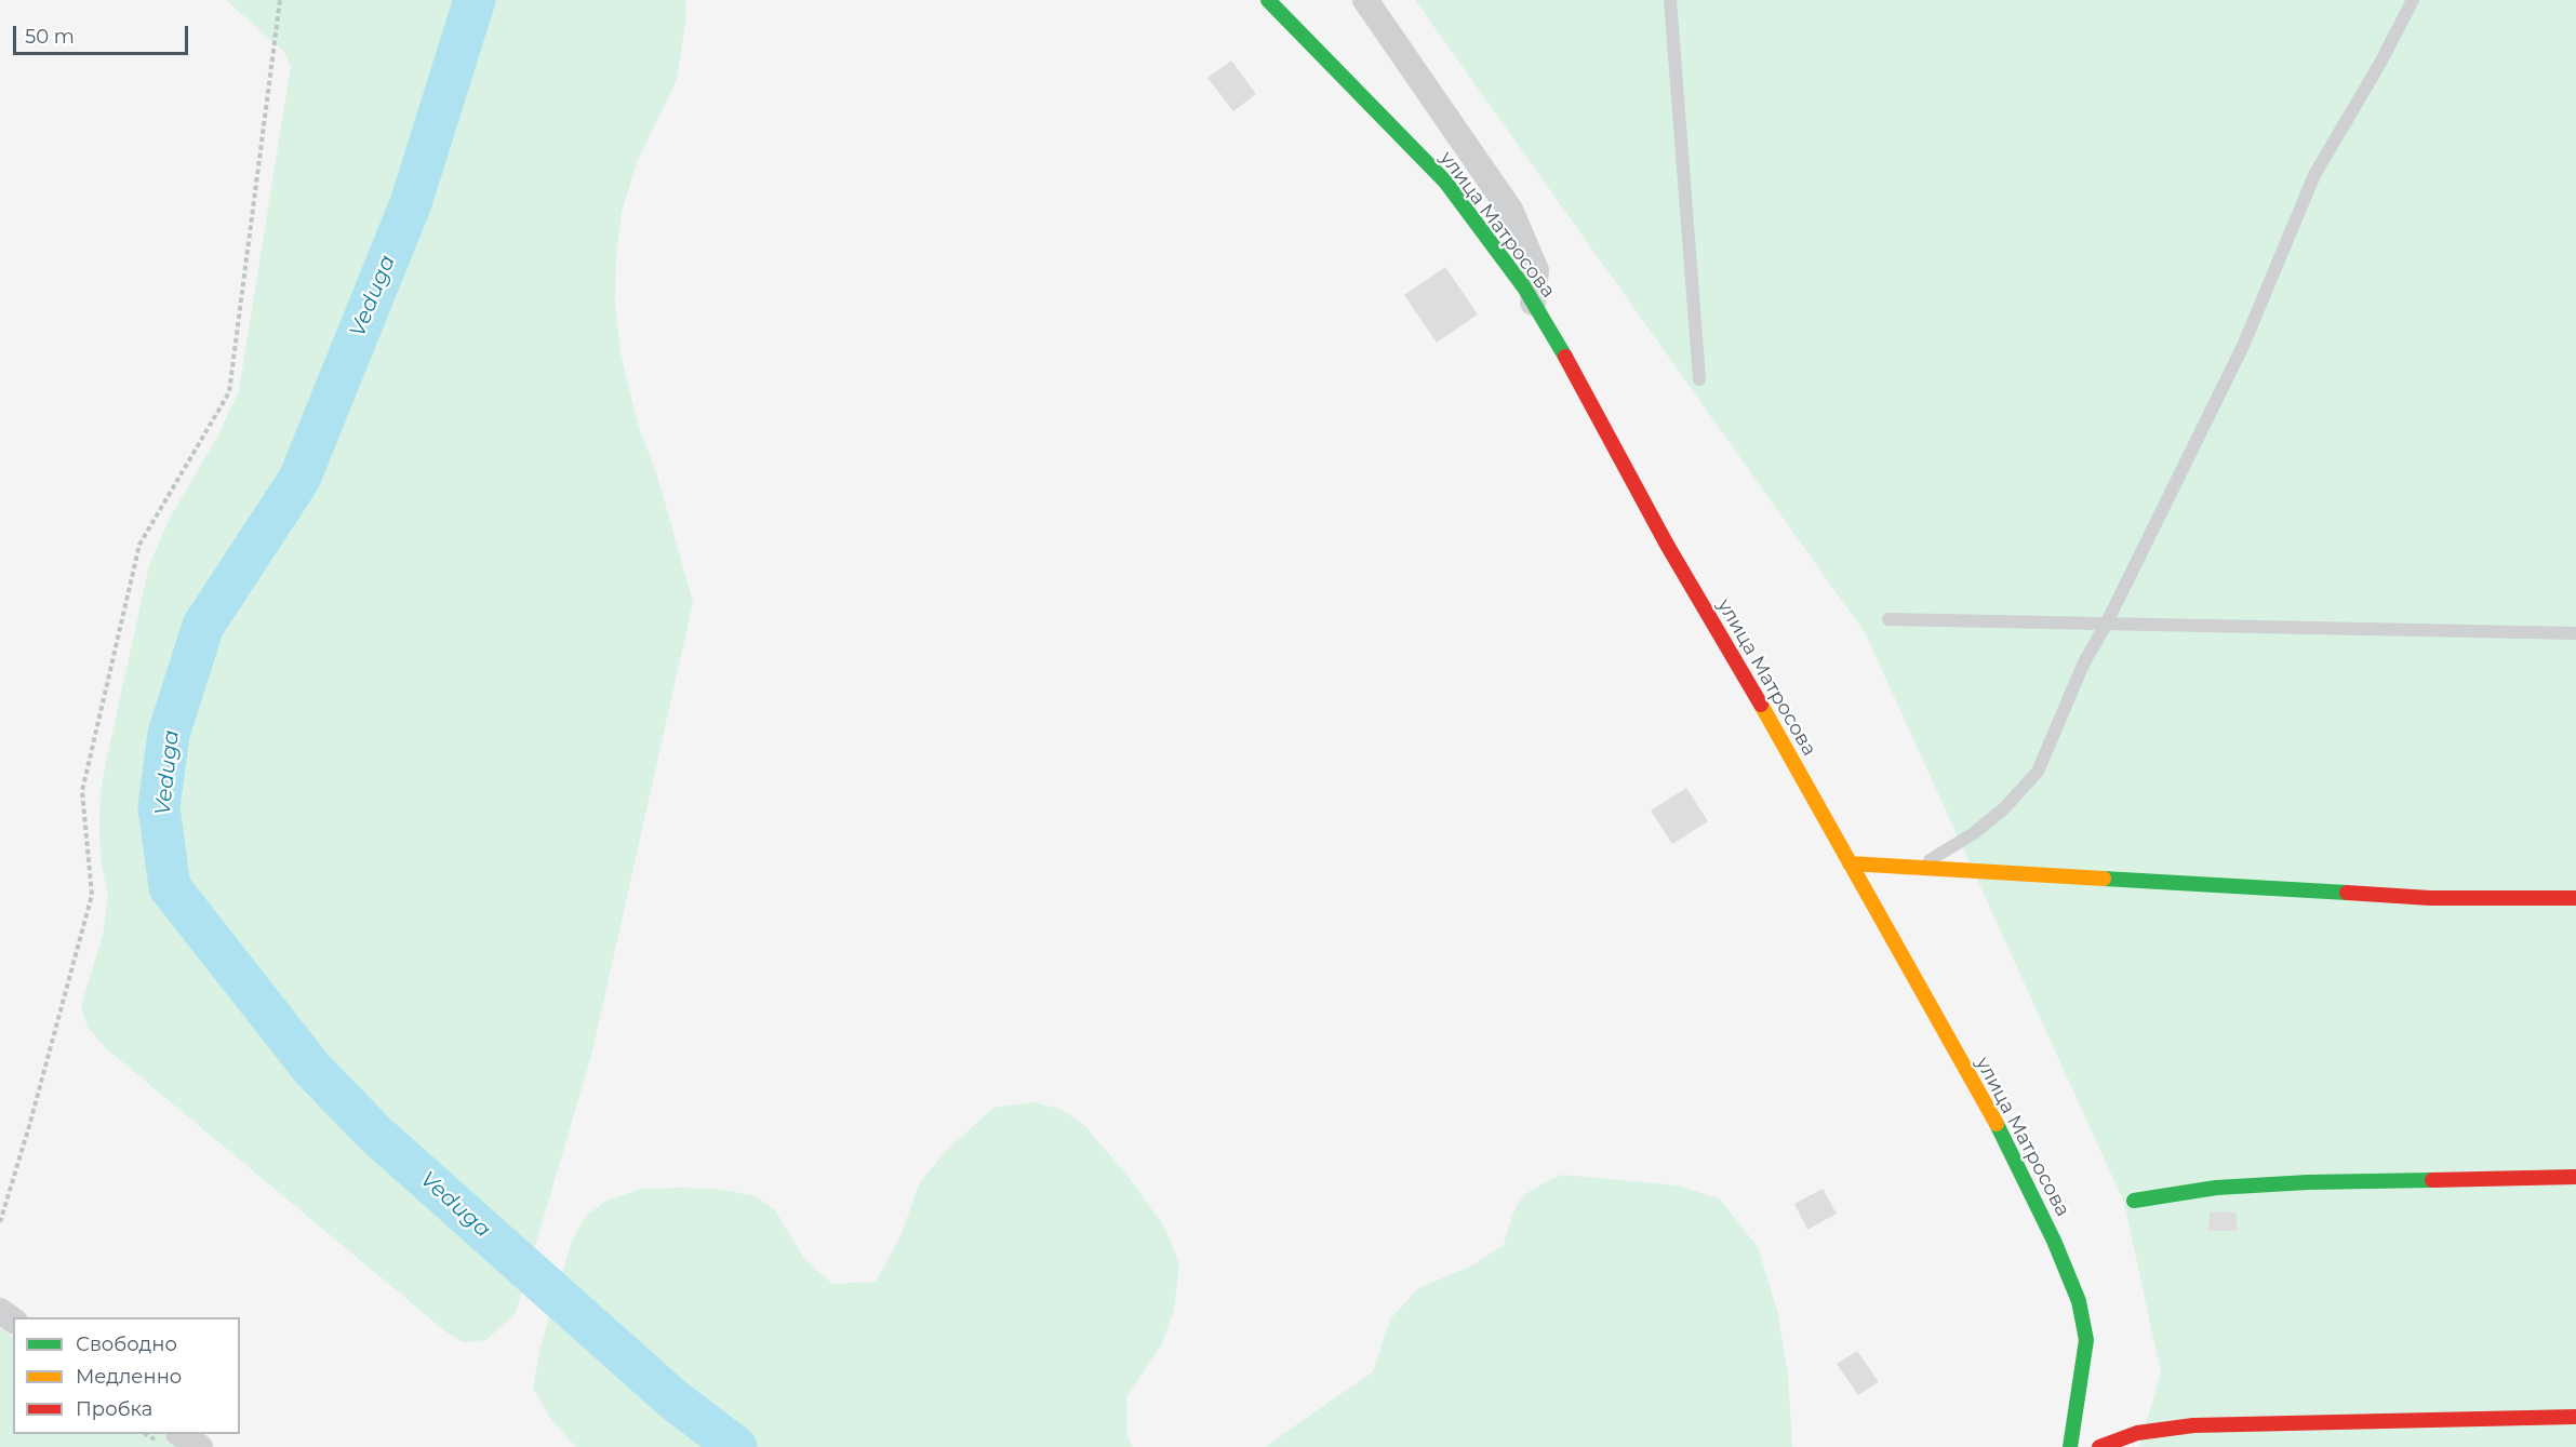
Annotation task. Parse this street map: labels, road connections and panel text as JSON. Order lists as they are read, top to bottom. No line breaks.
{"streets":{"street":["улица Матросова"]},"water":["Veduga"],"legend":["Свободно","Медленно","Пробка"],"scale_bar":"50 m"}
